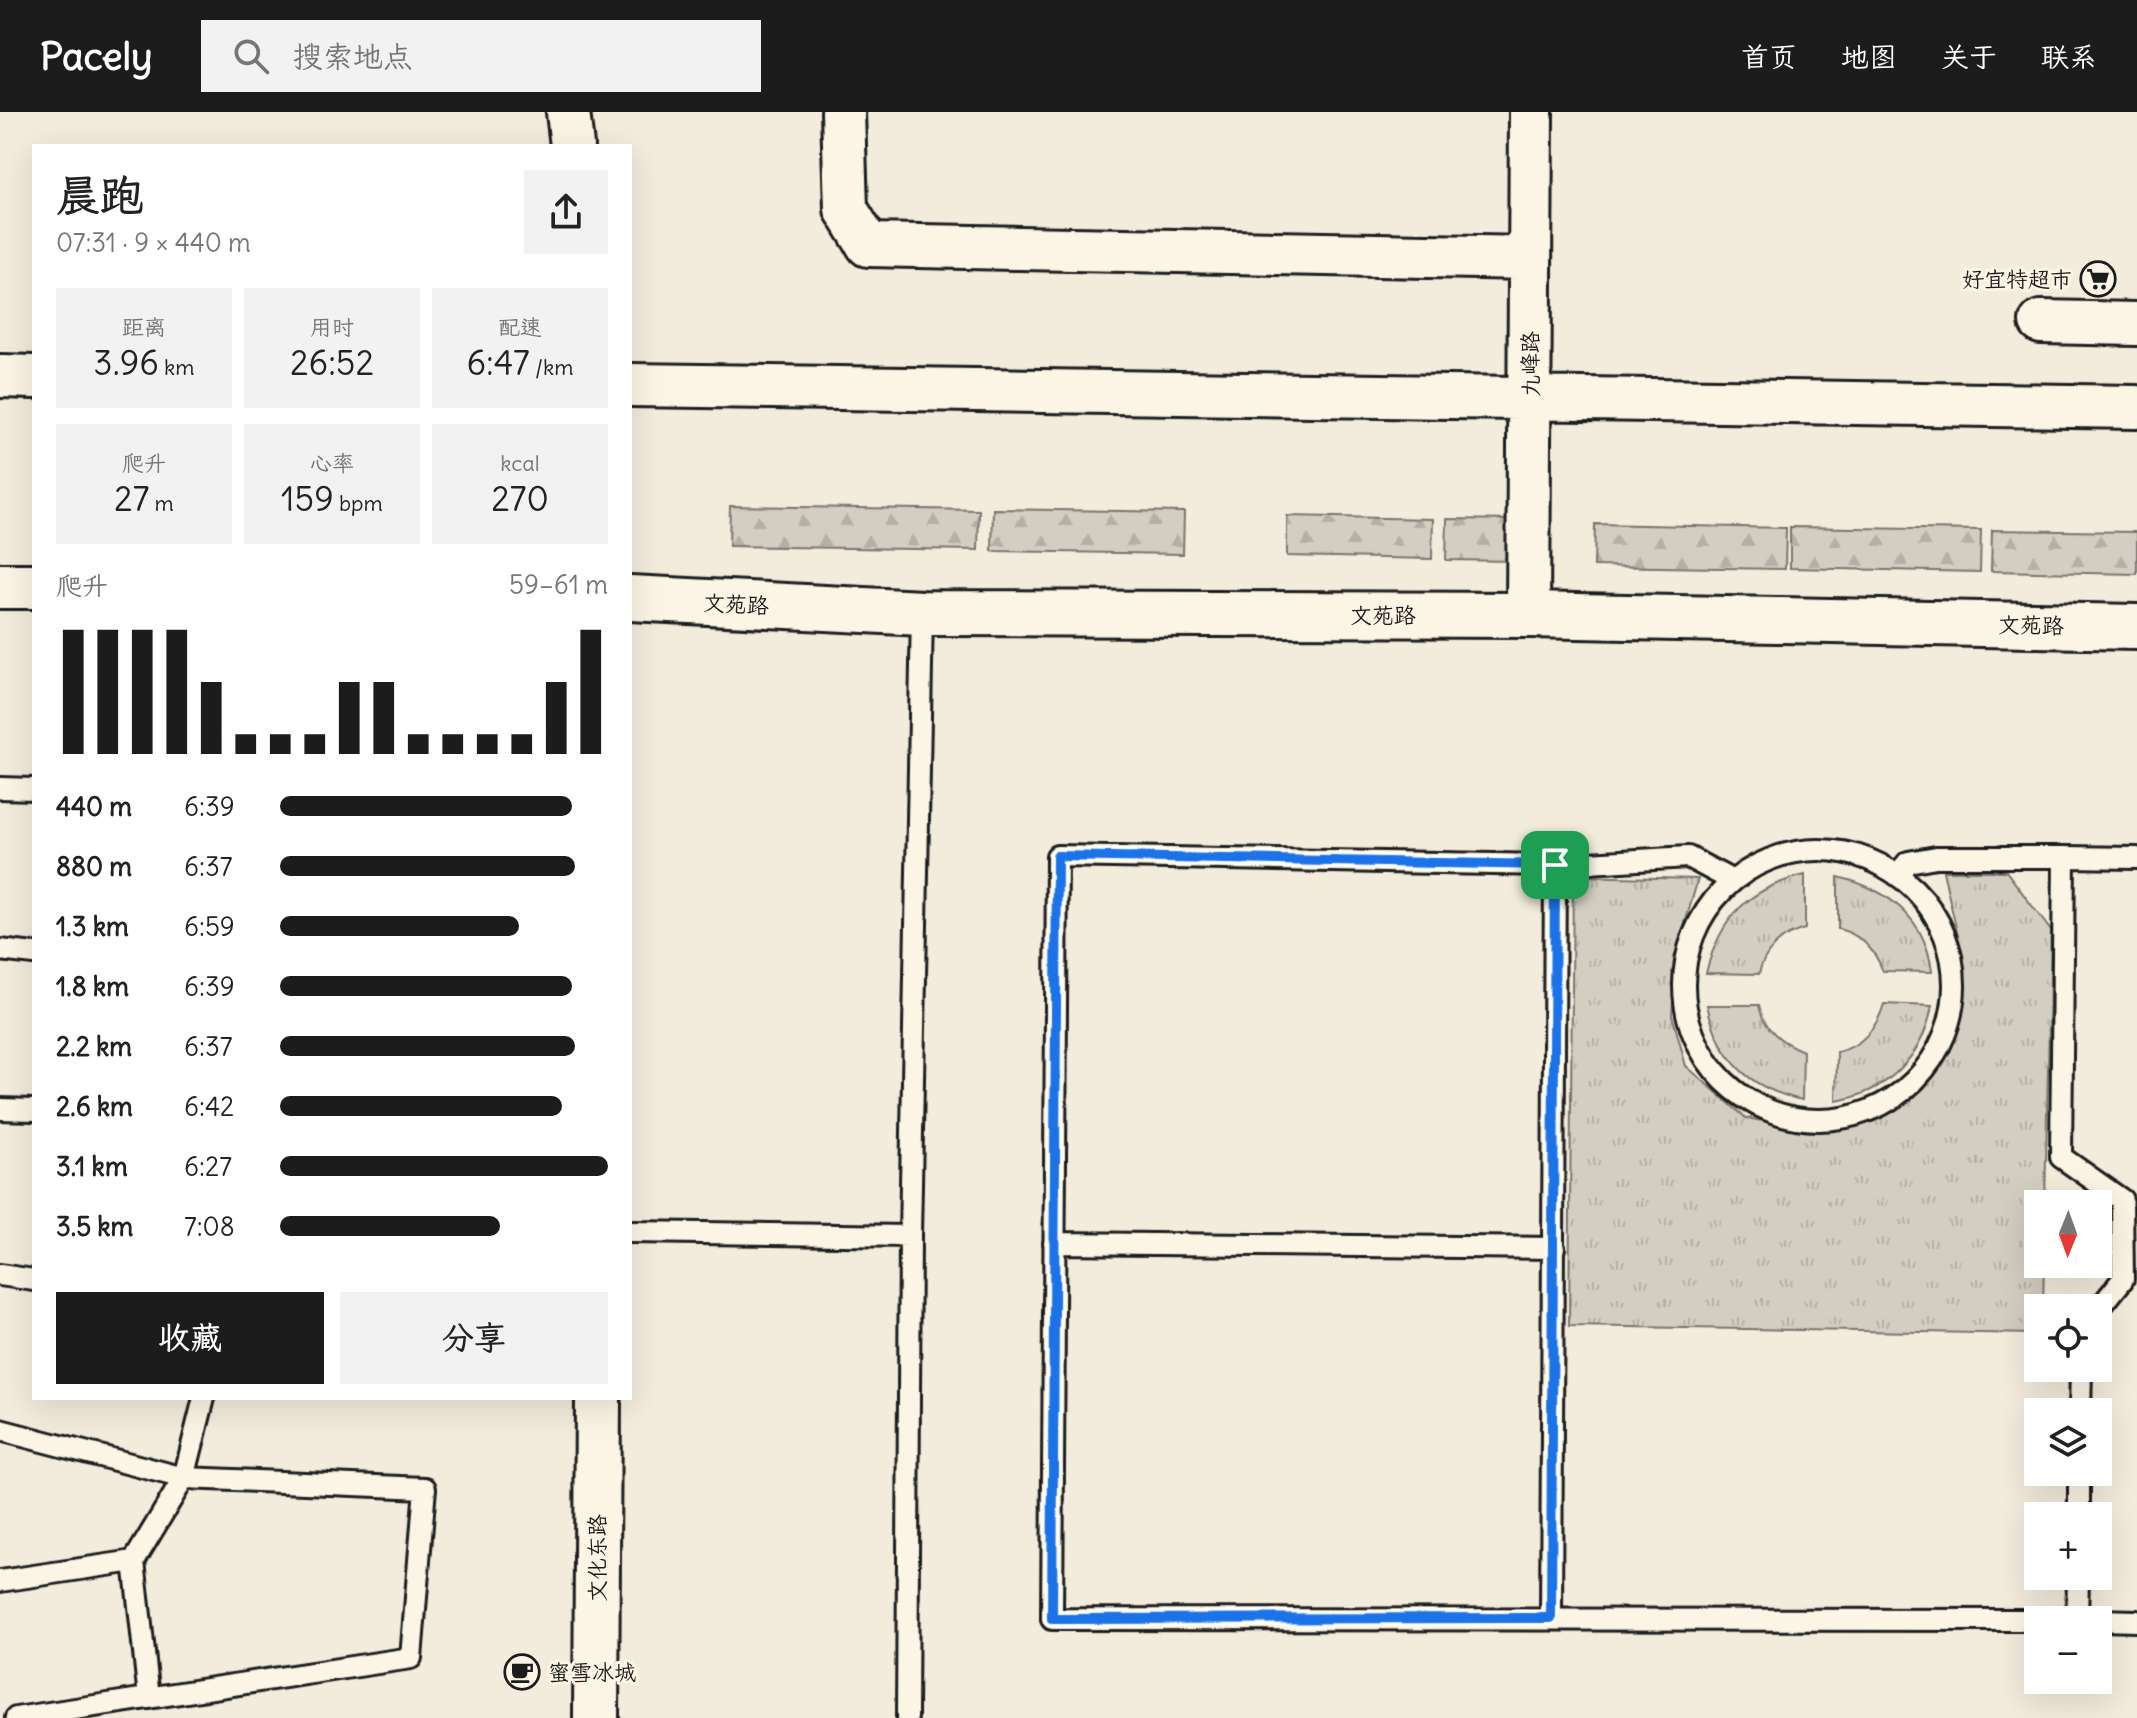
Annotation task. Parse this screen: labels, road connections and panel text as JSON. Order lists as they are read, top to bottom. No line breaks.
{"streets":{"main road":["文苑路","文化东路"],"street":["九峰路"]},"crossings":[["九峰路","文苑路"]],"places":{"supermarket":["好宜特超市"],"cafe":["蜜雪冰城"]},"north":"bottom","page":{"header":"Pacely","search":"搜索地点","nav":["首页","地图","关于","联系"],"heading":["晨跑","07:31 · 9 × 440 m"],"stats":[["距离","3.96 km"],["用时","26:52"],["配速","6:47 /km"],["爬升","27 m"],["心率","159 bpm"],["kcal","270"]],"chart":["爬升","59–61 m"],"list":[{"name":"440 m","note":"6:39"},{"name":"880 m","note":"6:37"},{"name":"1.3 km","note":"6:59"},{"name":"1.8 km","note":"6:39"},{"name":"2.2 km","note":"6:37"},{"name":"2.6 km","note":"6:42"},{"name":"3.1 km","note":"6:27"},{"name":"3.5 km","note":"7:08"}],"map_buttons":["+","−"],"buttons":["收藏","分享"]}}
